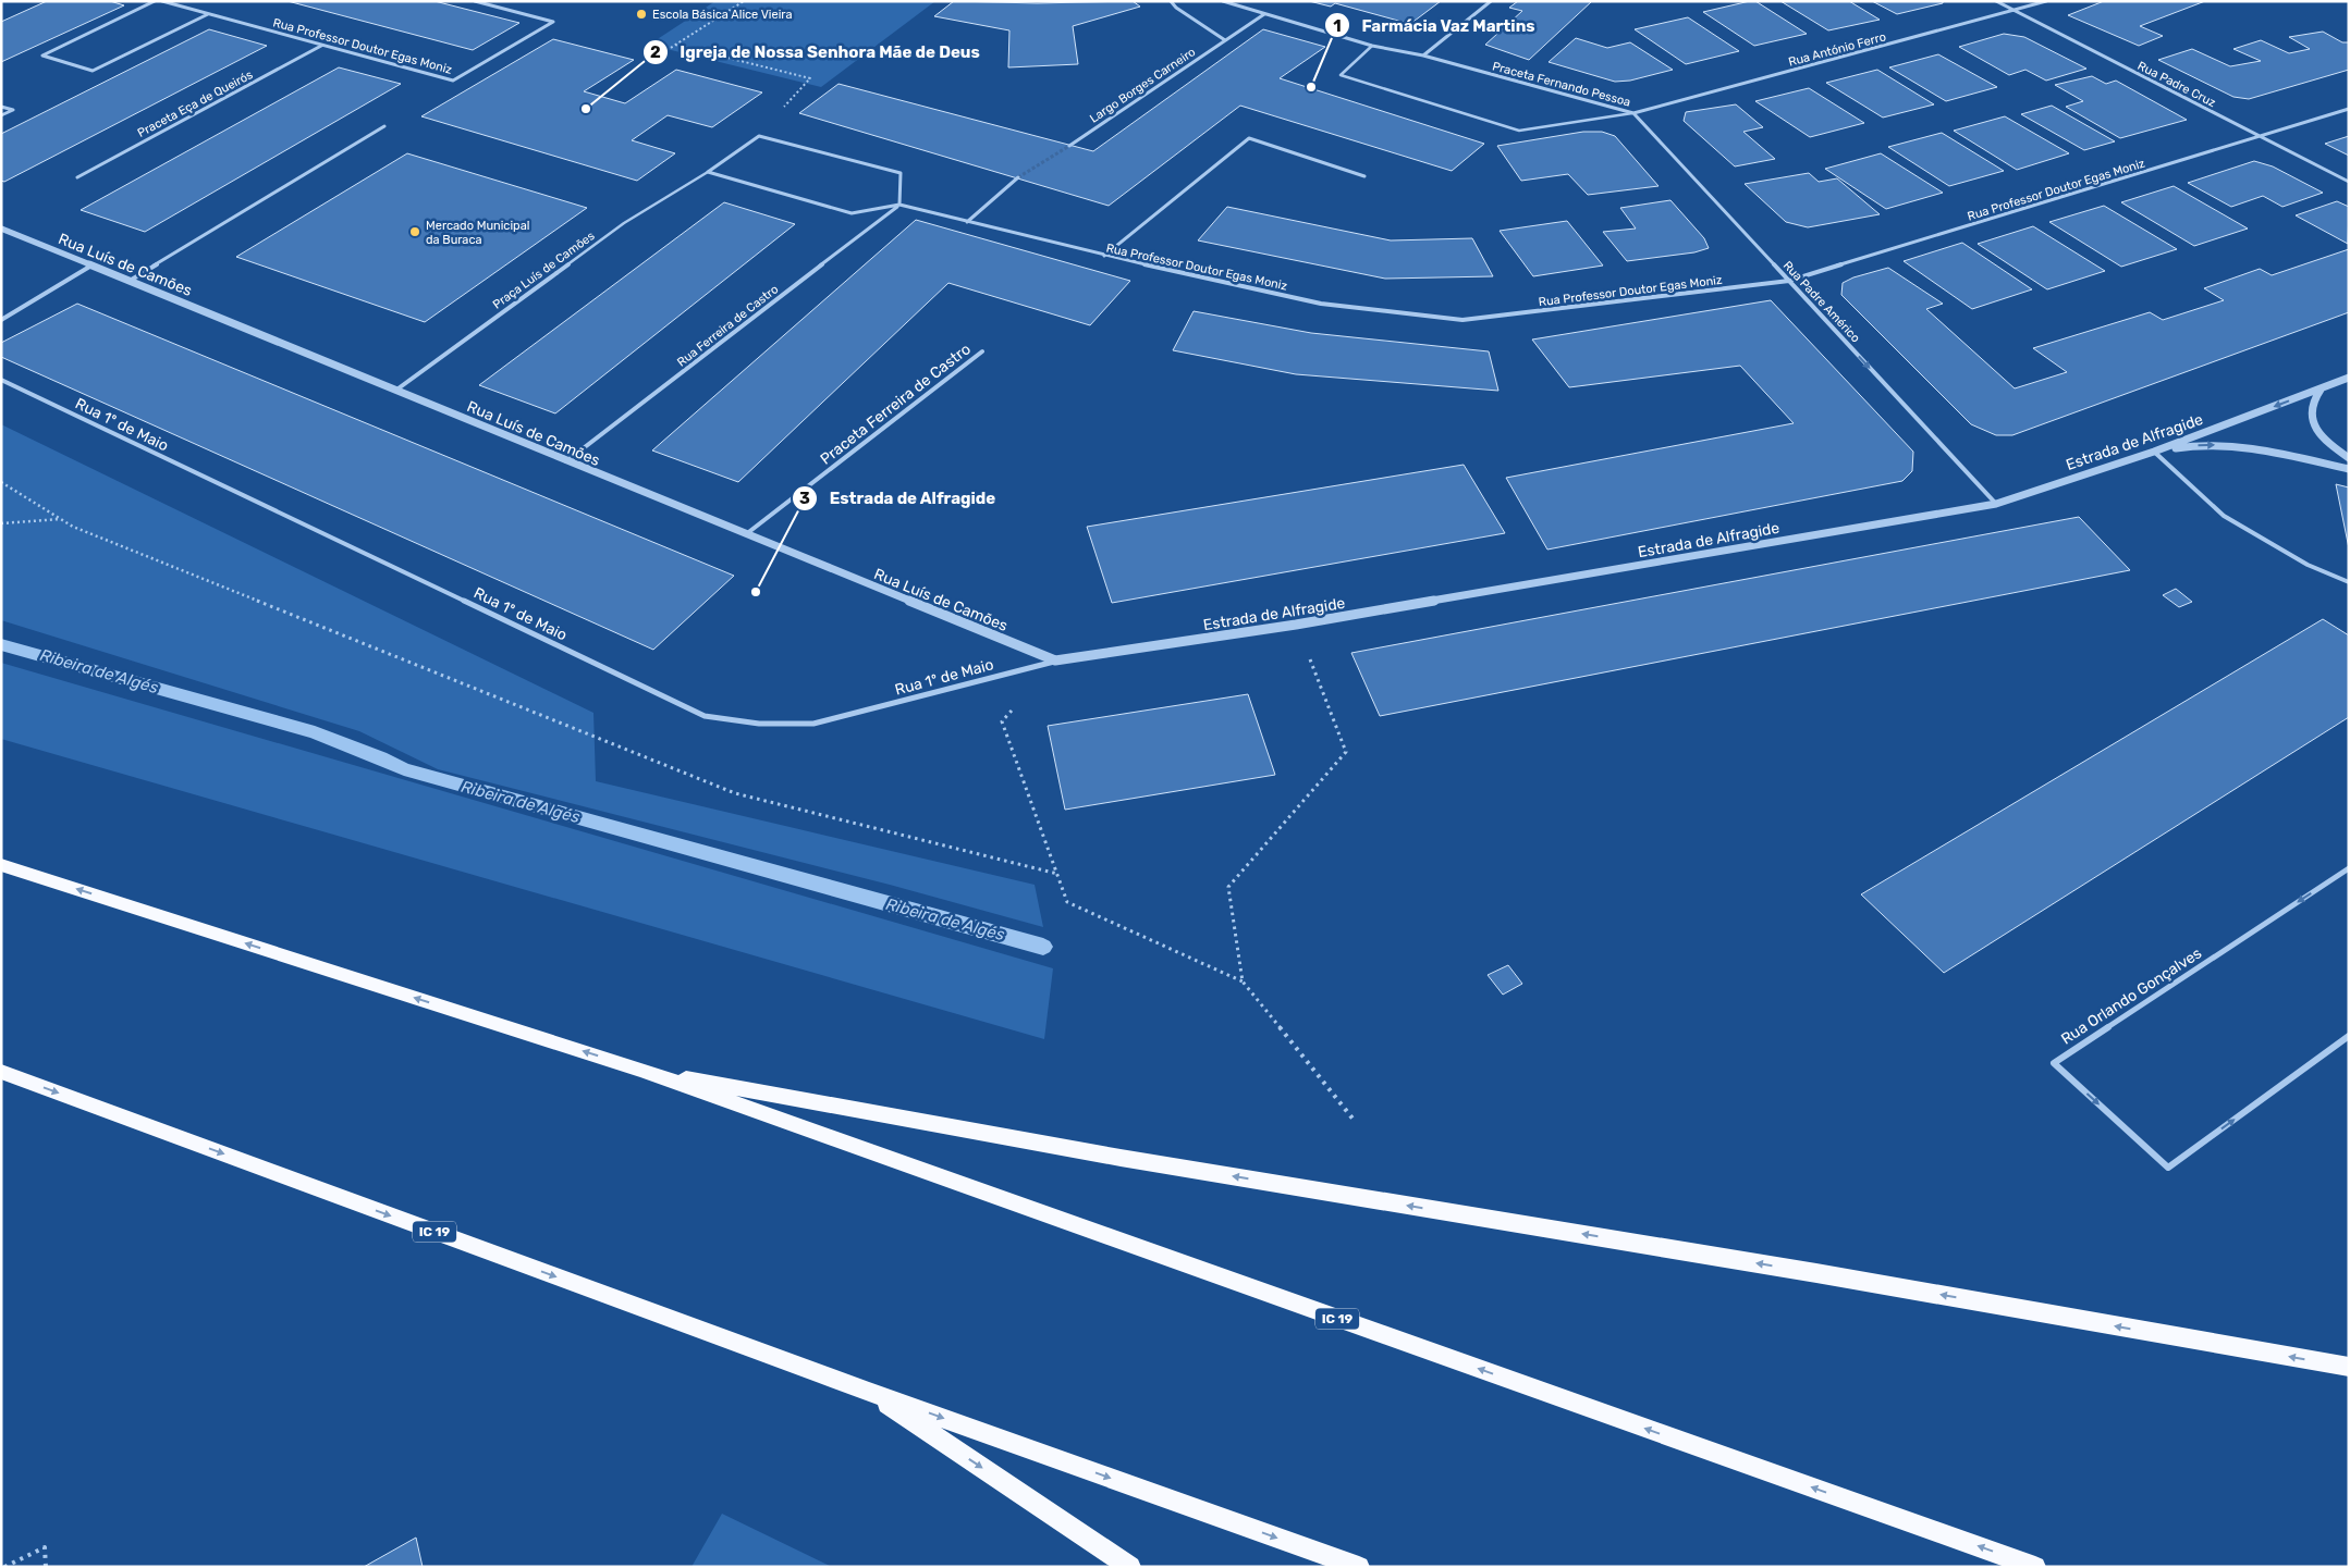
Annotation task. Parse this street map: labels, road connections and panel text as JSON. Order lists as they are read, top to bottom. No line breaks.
{"streets":{"highway":["IC 19"],"street":["Rua Professor Doutor Egas Moniz","Rua António Ferro","Praceta Fernando Pessoa","Rua Padre Cruz","Largo Borges Carneiro","Praceta Eça de Queirós","Rua Luís de Camões","Praça Luís de Camões","Rua Padre Américo","Rua Ferreira de Castro","Praceta Ferreira de Castro","Rua 1º de Maio","Estrada de Alfragide","Rua Orlando Gonçalves"]},"crossings":[["Rua Professor Doutor Egas Moniz","Rua Padre Cruz"],["Rua Professor Doutor Egas Moniz","Praceta Eça de Queirós"],["Rua Professor Doutor Egas Moniz","Praça Luís de Camões"],["Rua Professor Doutor Egas Moniz","Rua Padre Américo"],["Rua Professor Doutor Egas Moniz","Rua Ferreira de Castro"],["Rua António Ferro","Praceta Fernando Pessoa"],["Rua António Ferro","Rua Padre Cruz"],["Rua António Ferro","Rua Padre Américo"],["Praceta Fernando Pessoa","Rua Padre Américo"],["Rua Luís de Camões","Praça Luís de Camões"],["Rua Luís de Camões","Rua Ferreira de Castro"],["Rua Luís de Camões","Praceta Ferreira de Castro"],["Rua Luís de Camões","Rua 1º de Maio"],["Rua Luís de Camões","Estrada de Alfragide"],["Rua Padre Américo","Estrada de Alfragide"],["Rua 1º de Maio","Estrada de Alfragide"]],"one_way":["Rua Padre Américo"],"water":["Ribeira de Algés"],"places":["Escola Básica Alice Vieira","Farmácia Vaz Martins","Igreja de Nossa Senhora Mãe de Deus","Mercado Municipal da Buraca","Estrada de Alfragide"]}
